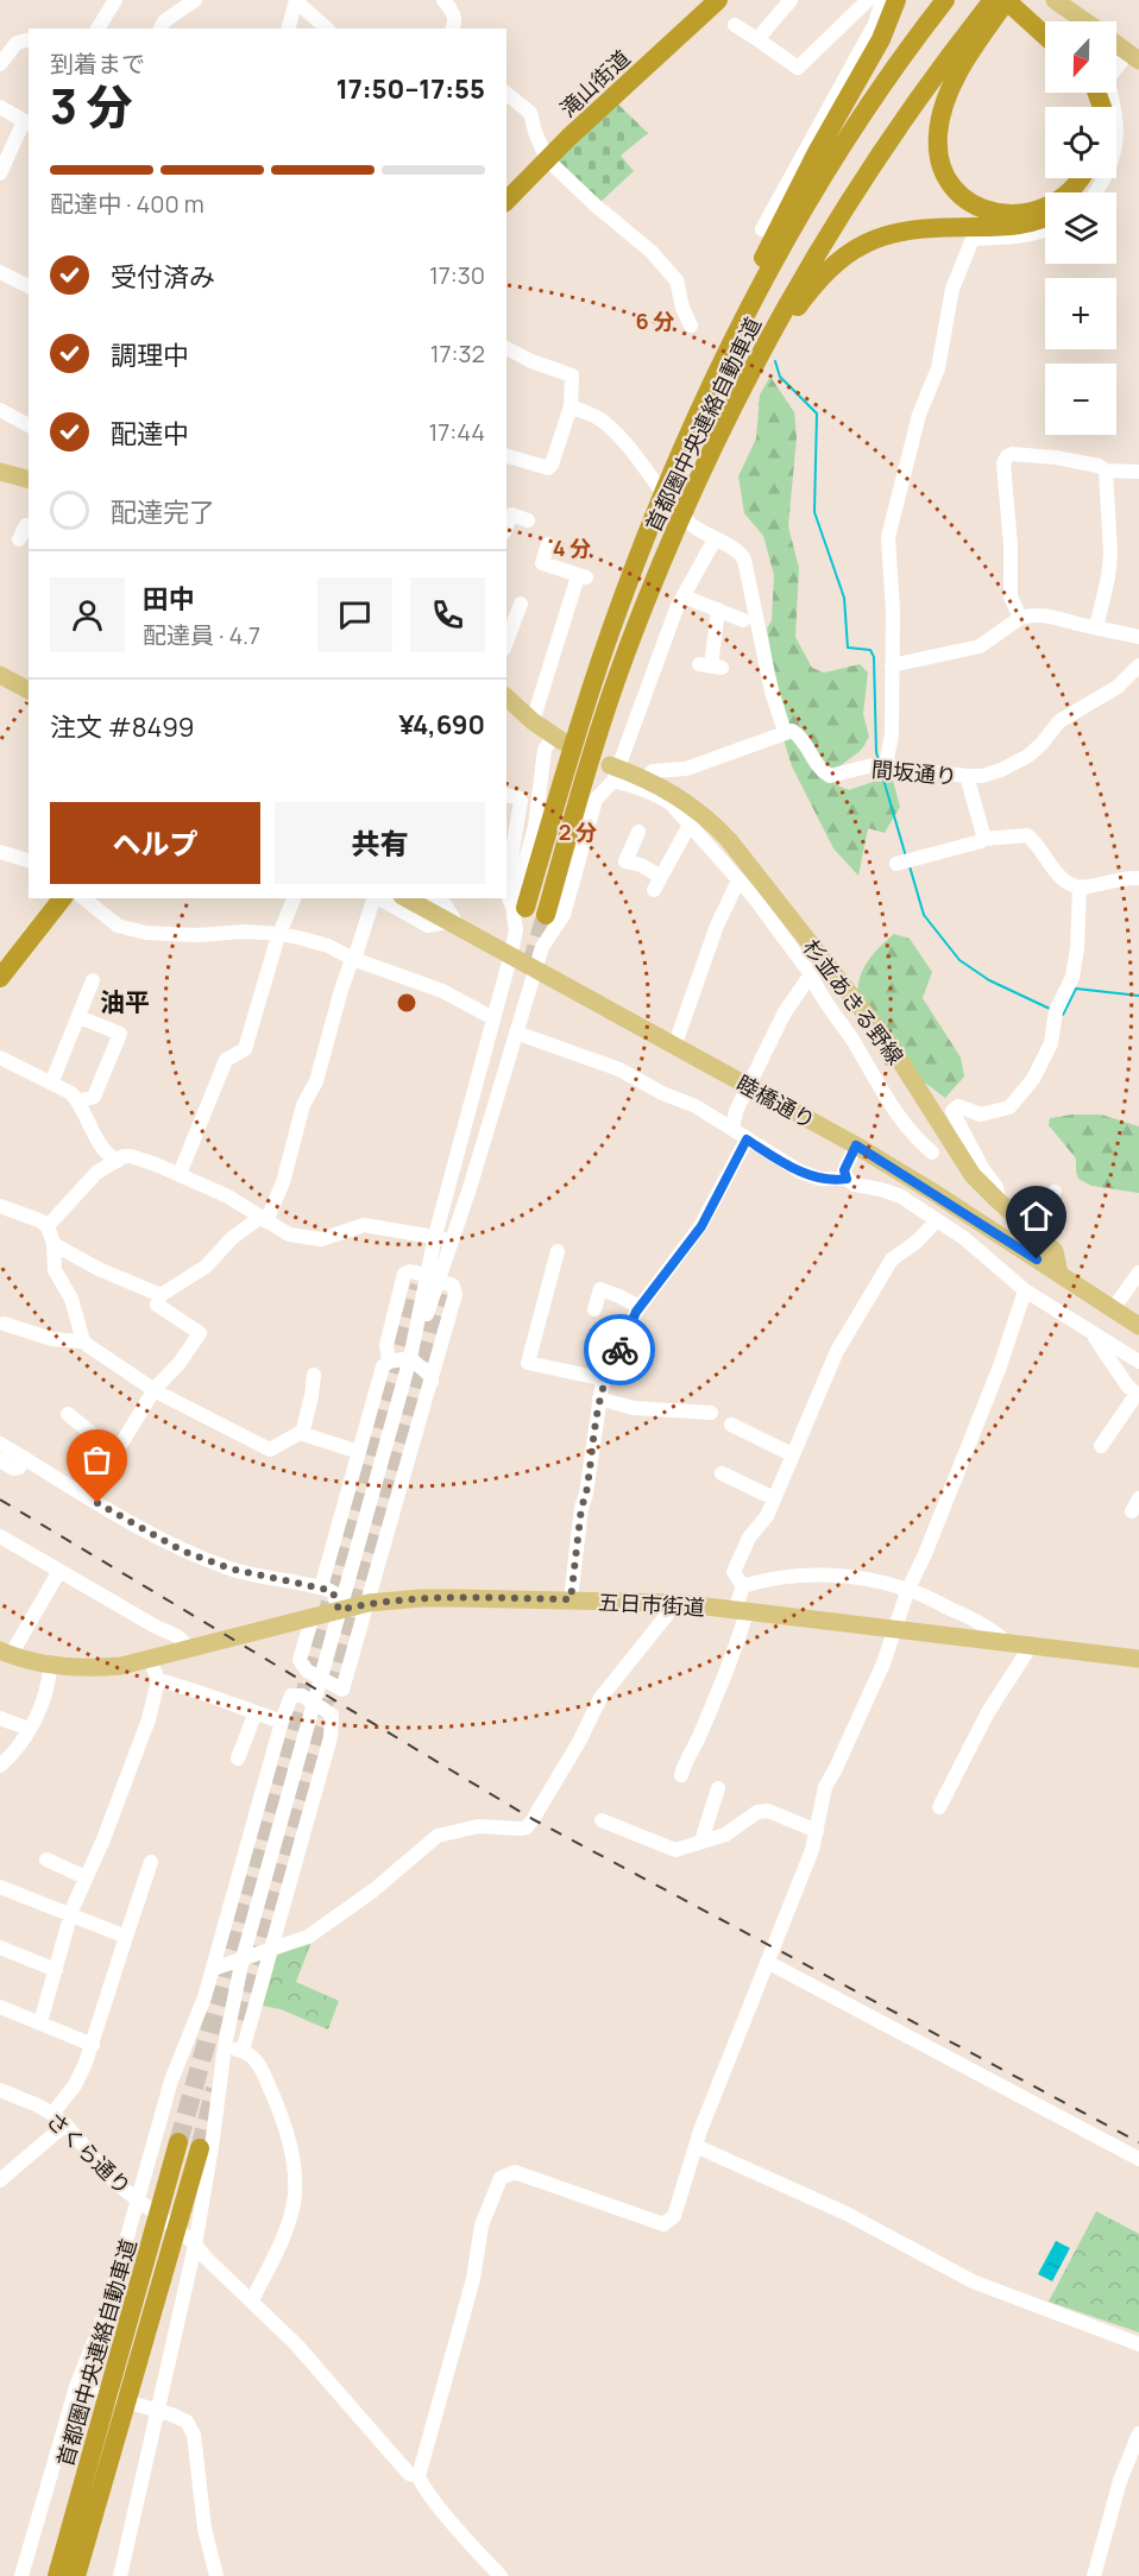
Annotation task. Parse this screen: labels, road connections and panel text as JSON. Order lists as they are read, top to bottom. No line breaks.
{"streets":{"highway":["滝山街道","首都圏中央連絡自動車道"],"main road":["杉並あきる野線","睦橋通り","五日市街道"],"street":["間坂通り","さくら通り"]},"crossings":[["杉並あきる野線","睦橋通り"]],"districts":["油平"],"north":"bottom","page":{"map_buttons":["+","−"],"heading":["3 分","到着まで","17:50–17:55"],"panel":["田中","配達員 · 4.7","注文 #8499","¥4,690"],"bar":"配達中 · 400 m","list":[["受付済み","17:30"],["調理中","17:32"],["配達中","17:44"],"配達完了"],"buttons":["ヘルプ","共有"]},"rings":["6 分","4 分","2 分"]}
